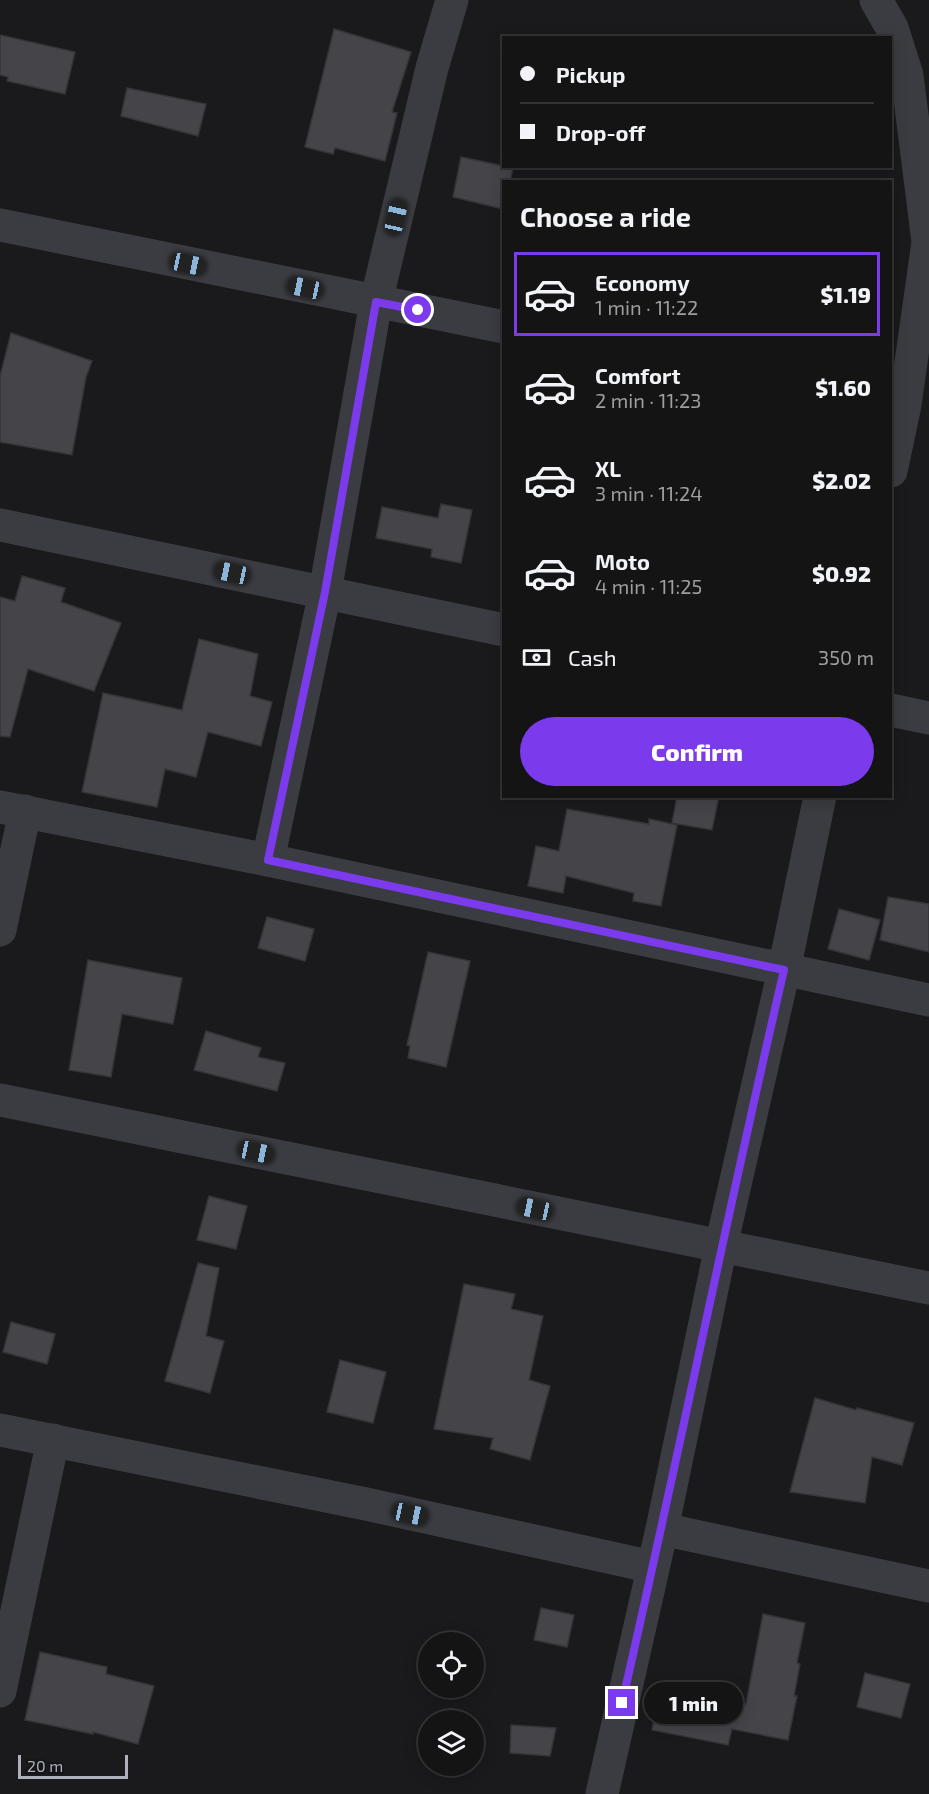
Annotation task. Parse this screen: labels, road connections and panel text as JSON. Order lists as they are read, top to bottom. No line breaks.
{"scale_bar":"20 m","page":{"banner":["Pickup","Drop-off"],"heading":"Choose a ride","list":[{"name":"Economy","note":"1 min · 11:22","value":"$1.19"},{"name":"Comfort","note":"2 min · 11:23","value":"$1.60"},{"name":"XL","note":"3 min · 11:24","value":"$2.02"},{"name":"Moto","note":"4 min · 11:25","value":"$0.92"}],"pay":["Cash","350 m"],"buttons":"Confirm","bubble":"1 min","scale":"20 m"}}
